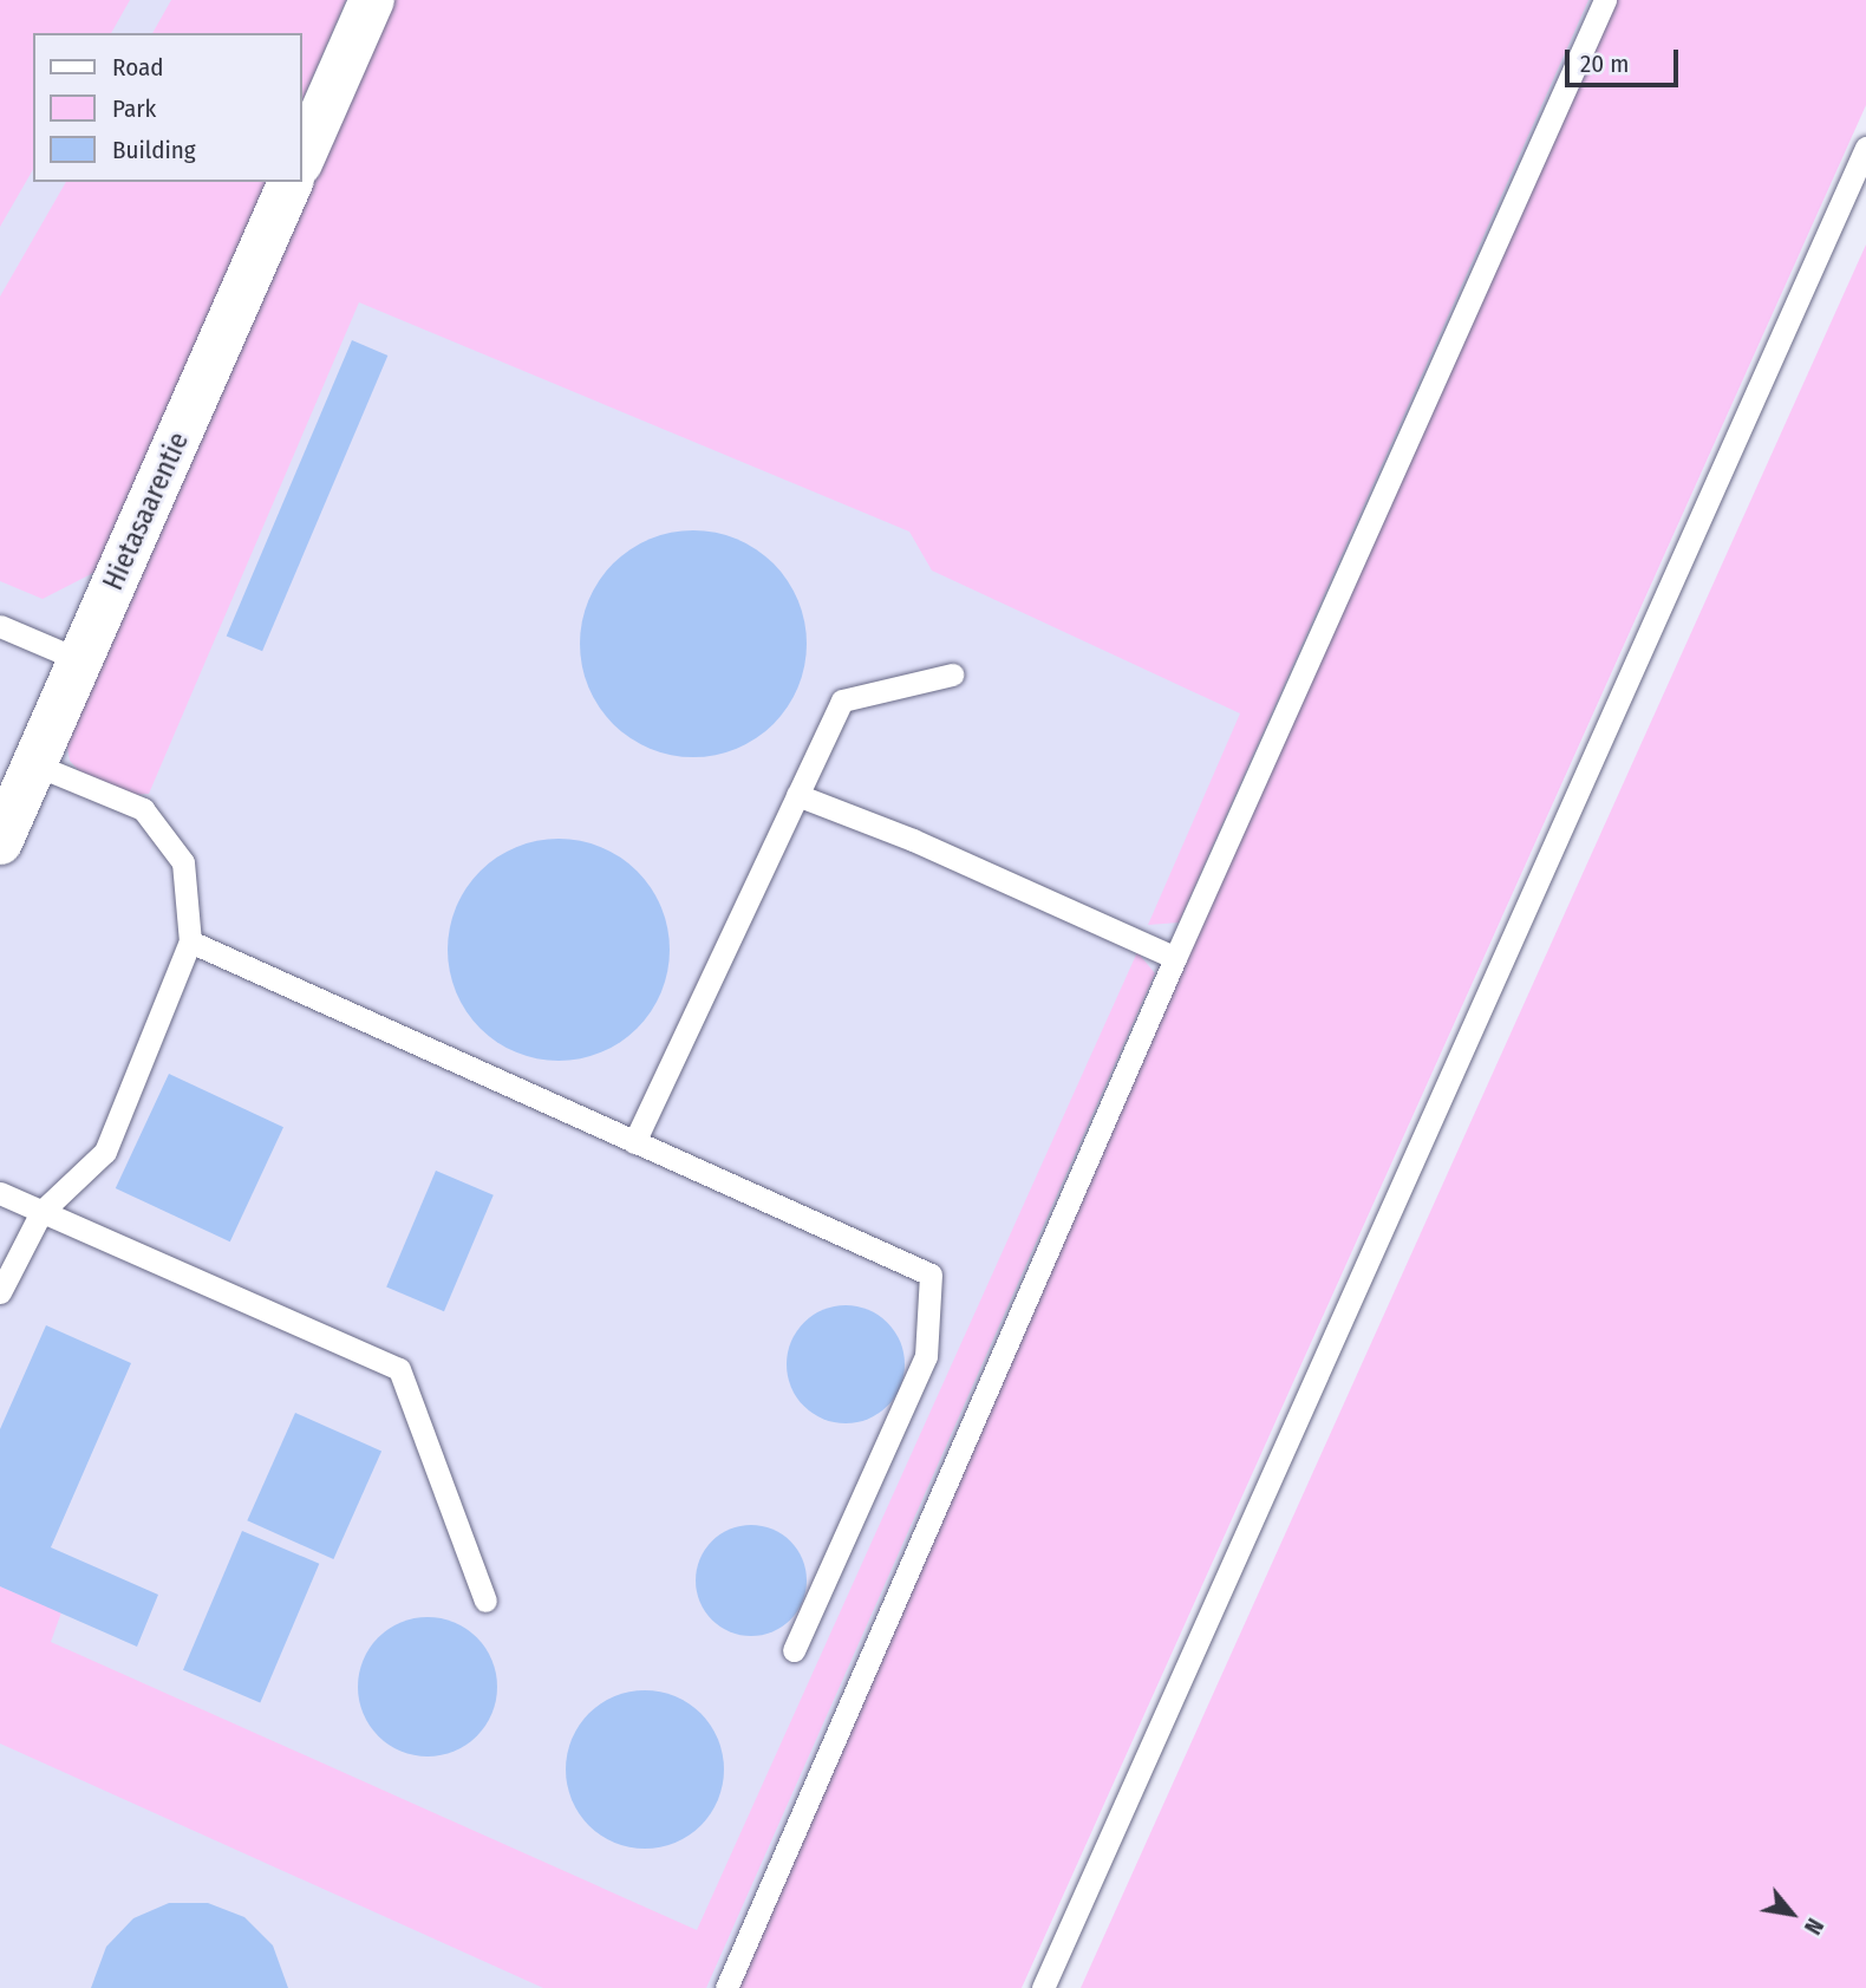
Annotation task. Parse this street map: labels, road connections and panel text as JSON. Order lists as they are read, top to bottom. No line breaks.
{"streets":{"street":["Hietasaarentie"]},"legend":["Road","Park","Building"],"scale_bar":"20 m","north":"bottom right"}
